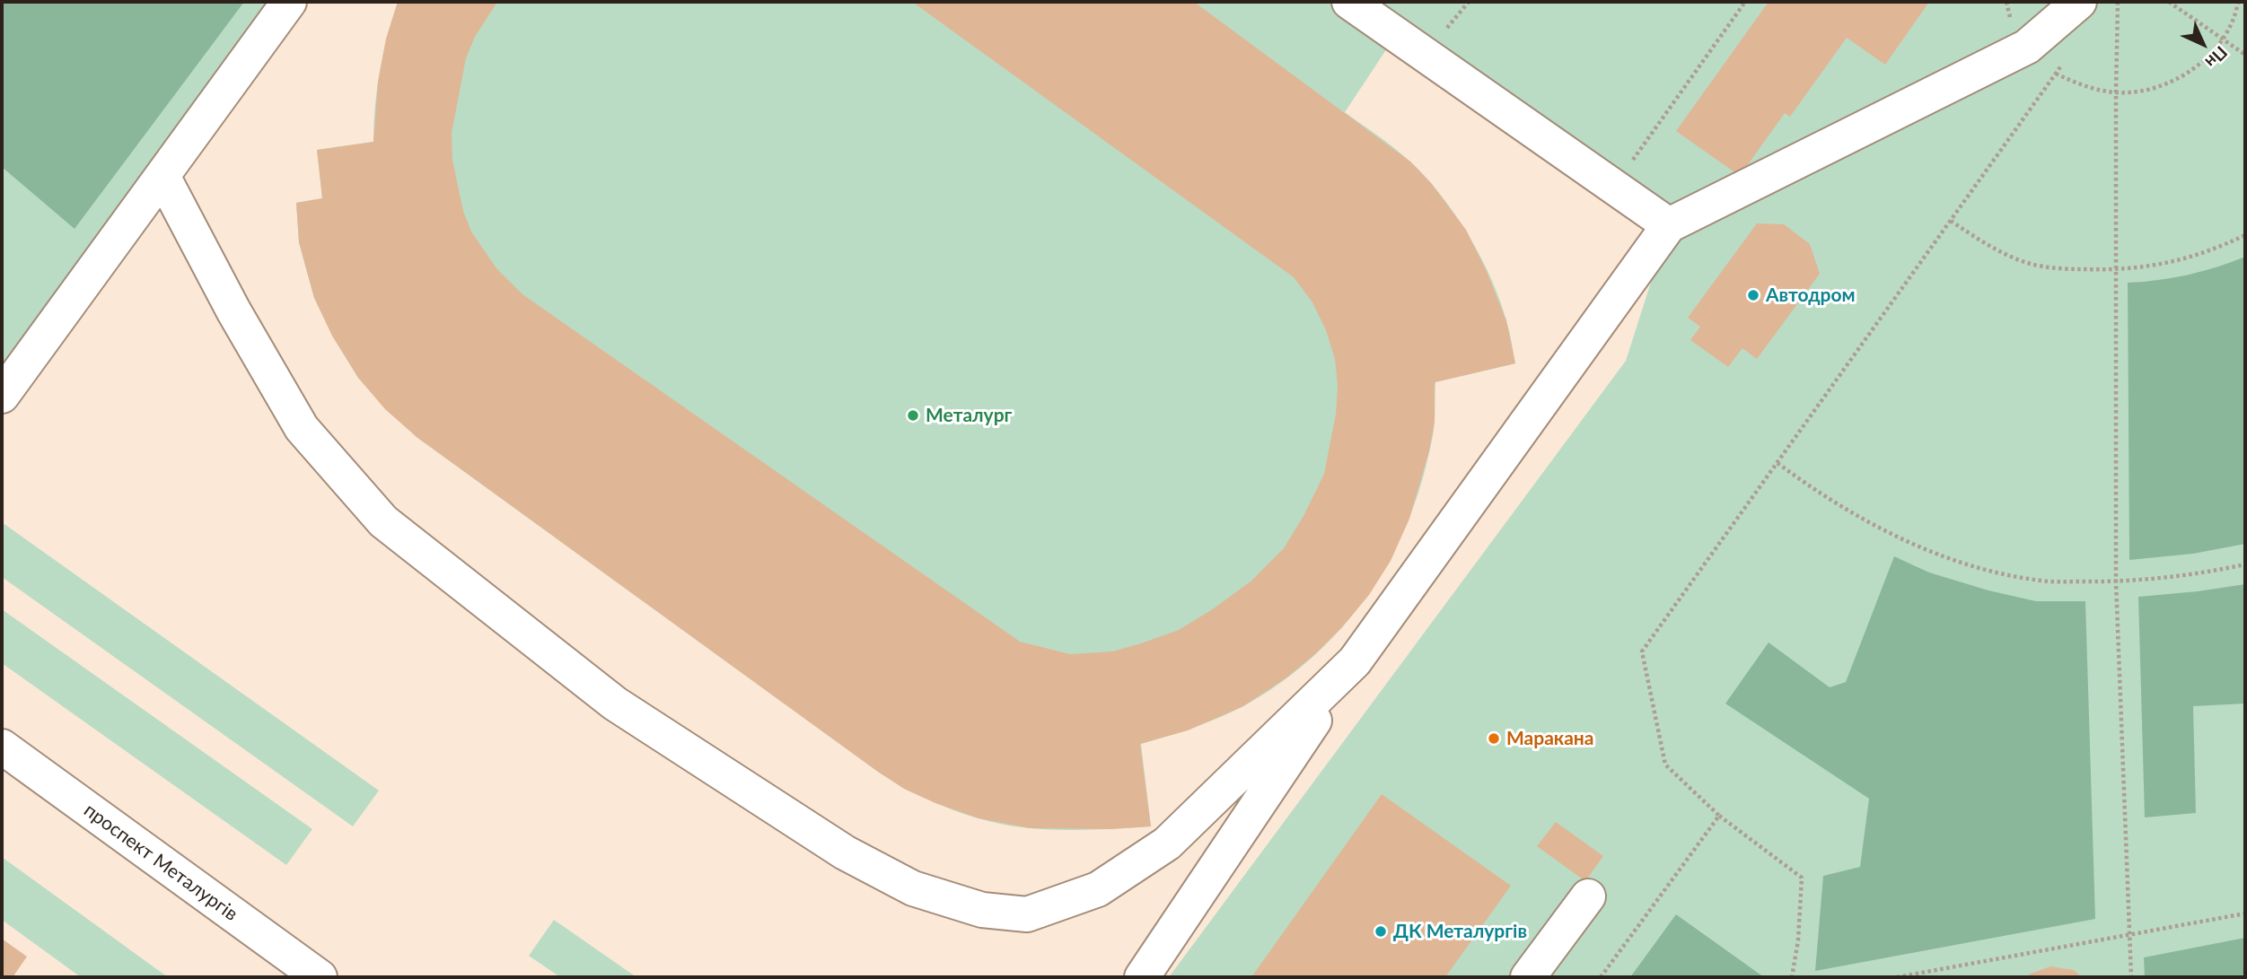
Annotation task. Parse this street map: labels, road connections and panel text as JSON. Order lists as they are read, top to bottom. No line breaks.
{"streets":{"main road":["проспект Металургів"]},"places":["Автодром","Металург","Маракана","ДК Металургів"],"north":"bottom right"}
